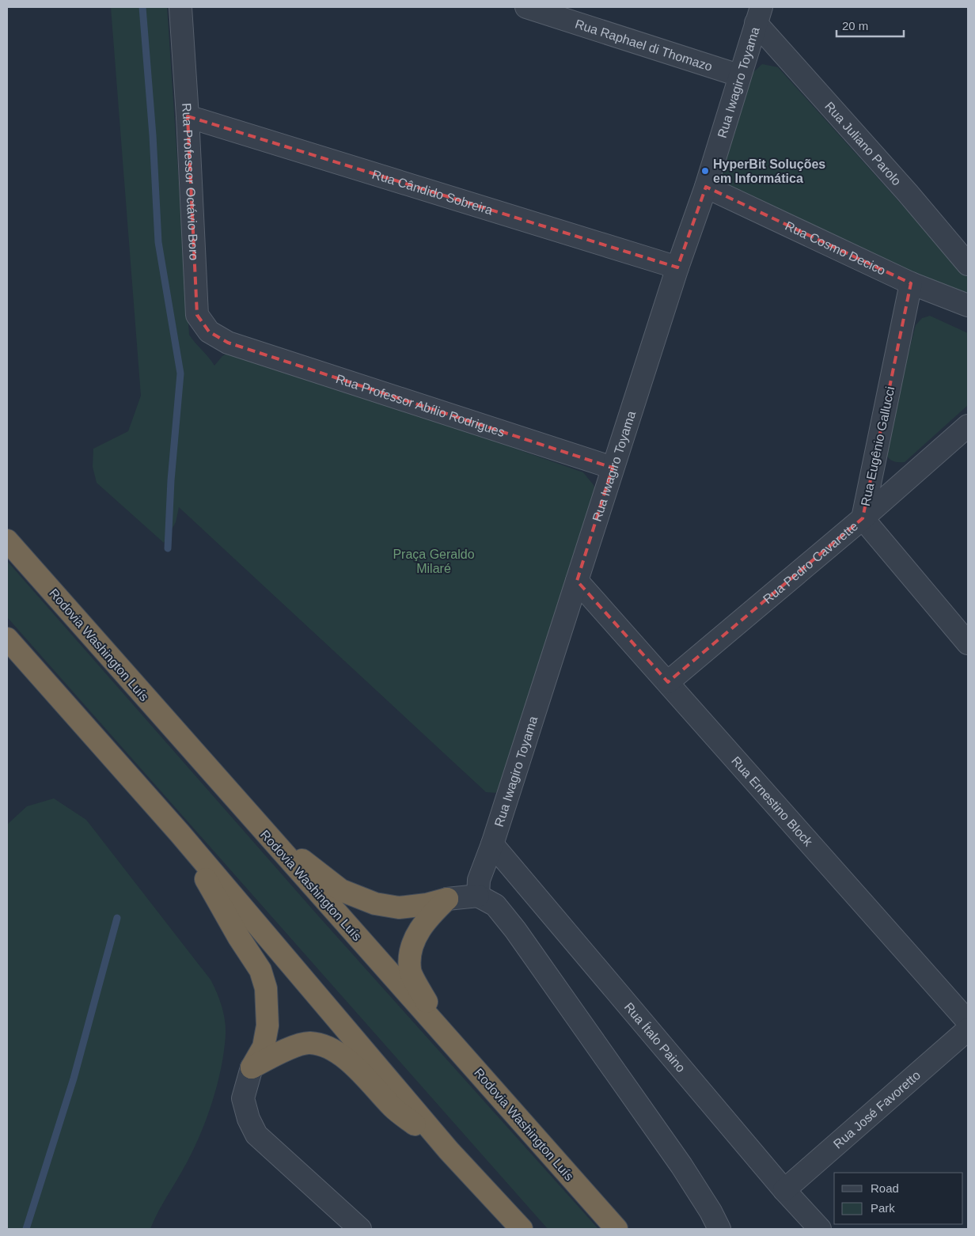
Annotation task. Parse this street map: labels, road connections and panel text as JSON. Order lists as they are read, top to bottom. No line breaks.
{"streets":{"highway":["Rodovia Washington Luís"],"street":["Rua Raphael di Thomazo","Rua Iwagiro Toyama","Rua Juliano Parolo","Rua Professor Octávio Boro","Rua Cândido Sobreira","Rua Cosmo Decico","Rua Professor Abílio Rodrigues","Rua Eugênio Gallucci","Rua Pedro Cavarette","Rua Ernestino Block","Rua Ítalo Paino","Rua José Favoretto"]},"crossings":[["Rua Raphael di Thomazo","Rua Iwagiro Toyama"],["Rua Iwagiro Toyama","Rua Juliano Parolo"],["Rua Iwagiro Toyama","Rua Cândido Sobreira"],["Rua Iwagiro Toyama","Rua Cosmo Decico"],["Rua Iwagiro Toyama","Rua Professor Abílio Rodrigues"],["Rua Iwagiro Toyama","Rua Ernestino Block"],["Rua Iwagiro Toyama","Rua Ítalo Paino"],["Rua Professor Octávio Boro","Rua Cândido Sobreira"],["Rua Professor Octávio Boro","Rua Professor Abílio Rodrigues"],["Rua Cosmo Decico","Rua Eugênio Gallucci"],["Rua Eugênio Gallucci","Rua Pedro Cavarette"],["Rua Pedro Cavarette","Rua Ernestino Block"],["Rua Ítalo Paino","Rua José Favoretto"]],"parks":["Praça Geraldo Milaré"],"places":["HyperBit Soluções em Informática"],"legend":["Road","Park"],"scale_bar":"20 m"}
